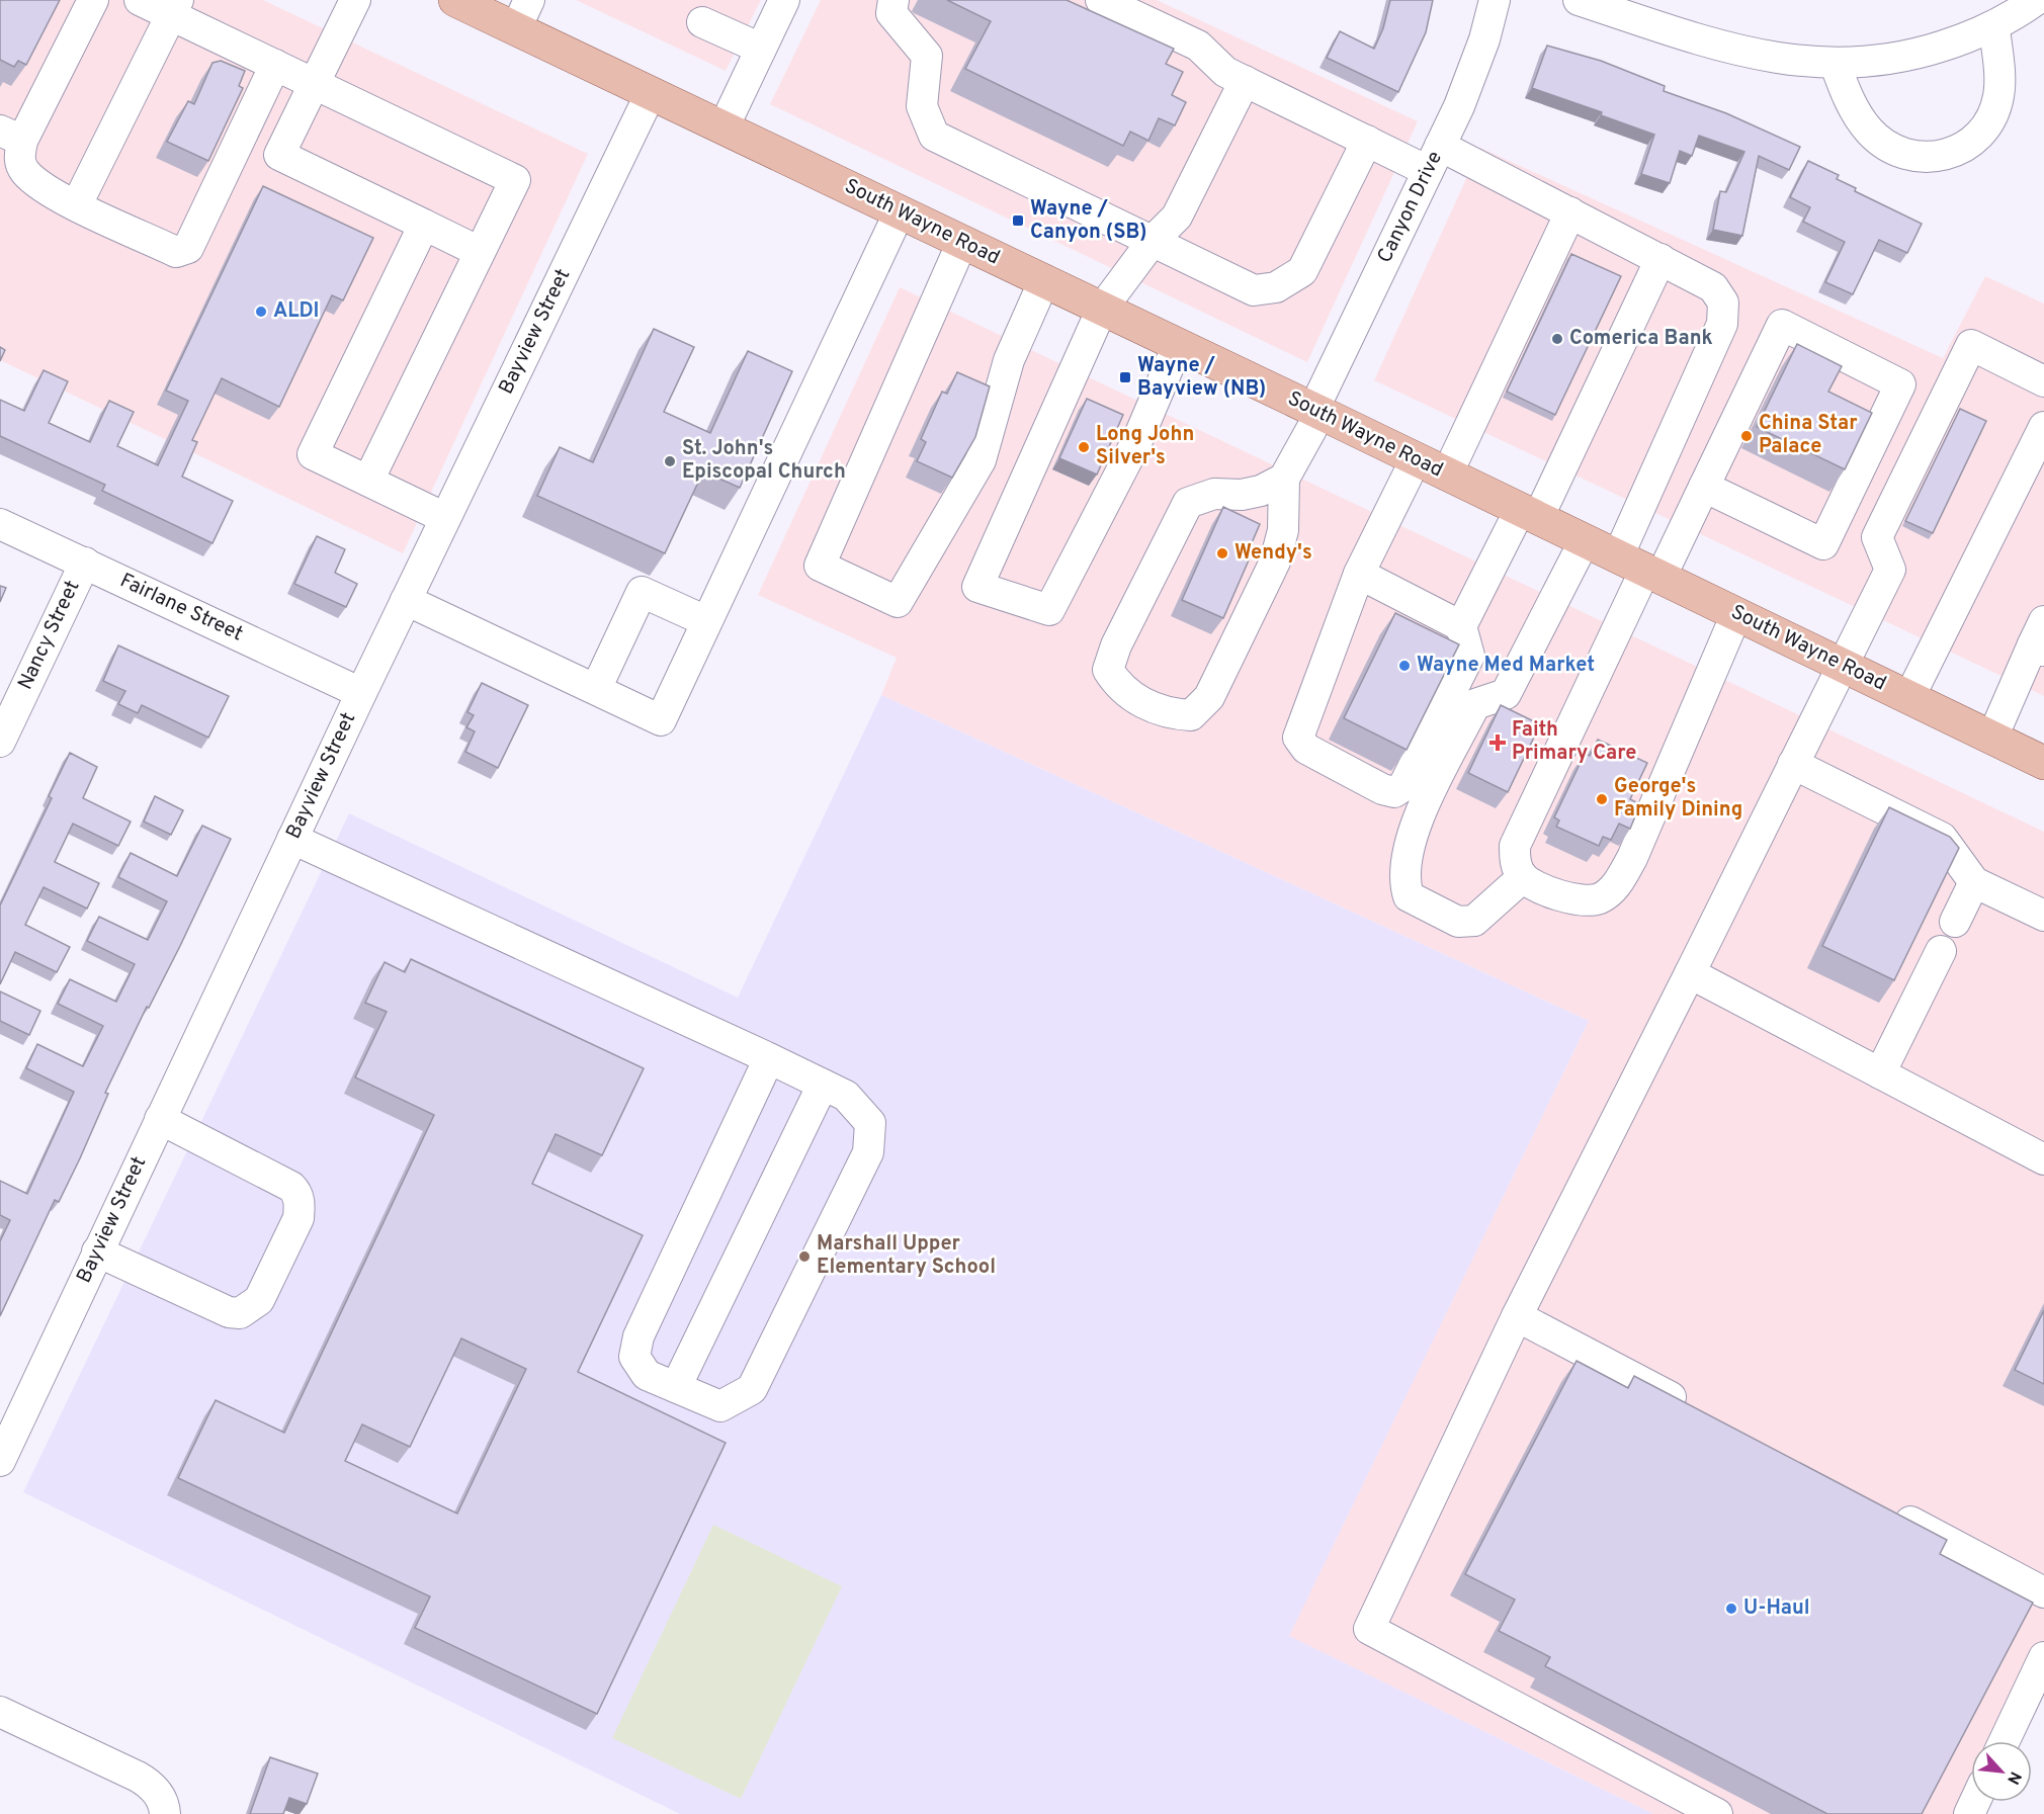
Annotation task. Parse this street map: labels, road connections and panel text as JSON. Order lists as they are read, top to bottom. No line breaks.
{"streets":{"main road":["South Wayne Road"],"street":["Canyon Drive","Bayview Street","Fairlane Street","Nancy Street"]},"crossings":[["Canyon Drive","South Wayne Road"],["South Wayne Road","Bayview Street"],["Bayview Street","Fairlane Street"],["Fairlane Street","Nancy Street"]],"places":{"transit":["Wayne / Canyon (SB)","Wayne / Bayview (NB)"],"other":["ALDI","Comerica Bank","China Star Palace","Long John Silver's","St. John's Episcopal Church","Wendy's","Wayne Med Market","George's Family Dining","Marshall Upper Elementary School","U-Haul"],"health":["Faith Primary Care"]},"north":"bottom right"}
